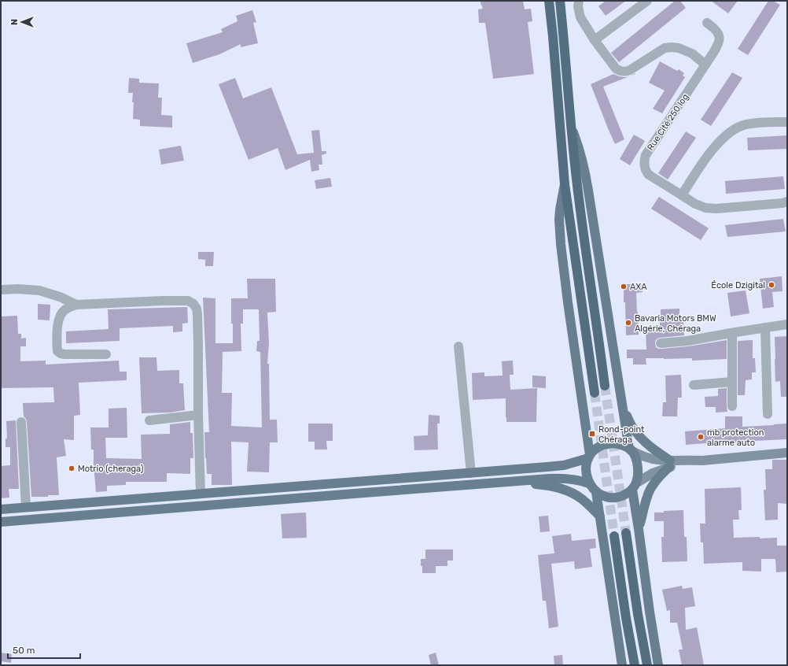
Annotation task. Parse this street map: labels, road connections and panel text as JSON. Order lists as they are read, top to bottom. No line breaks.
{"streets":{"street":["Rue Cité 250 log"]},"places":{"other":["École Dzigital","AXA","Bavaria Motors BMW Algérie, Chéraga","mb protection alarme auto","Motrio (cheraga)"],"transit":["Rond-point Chéraga"]},"scale_bar":"50 m","north":"left"}
